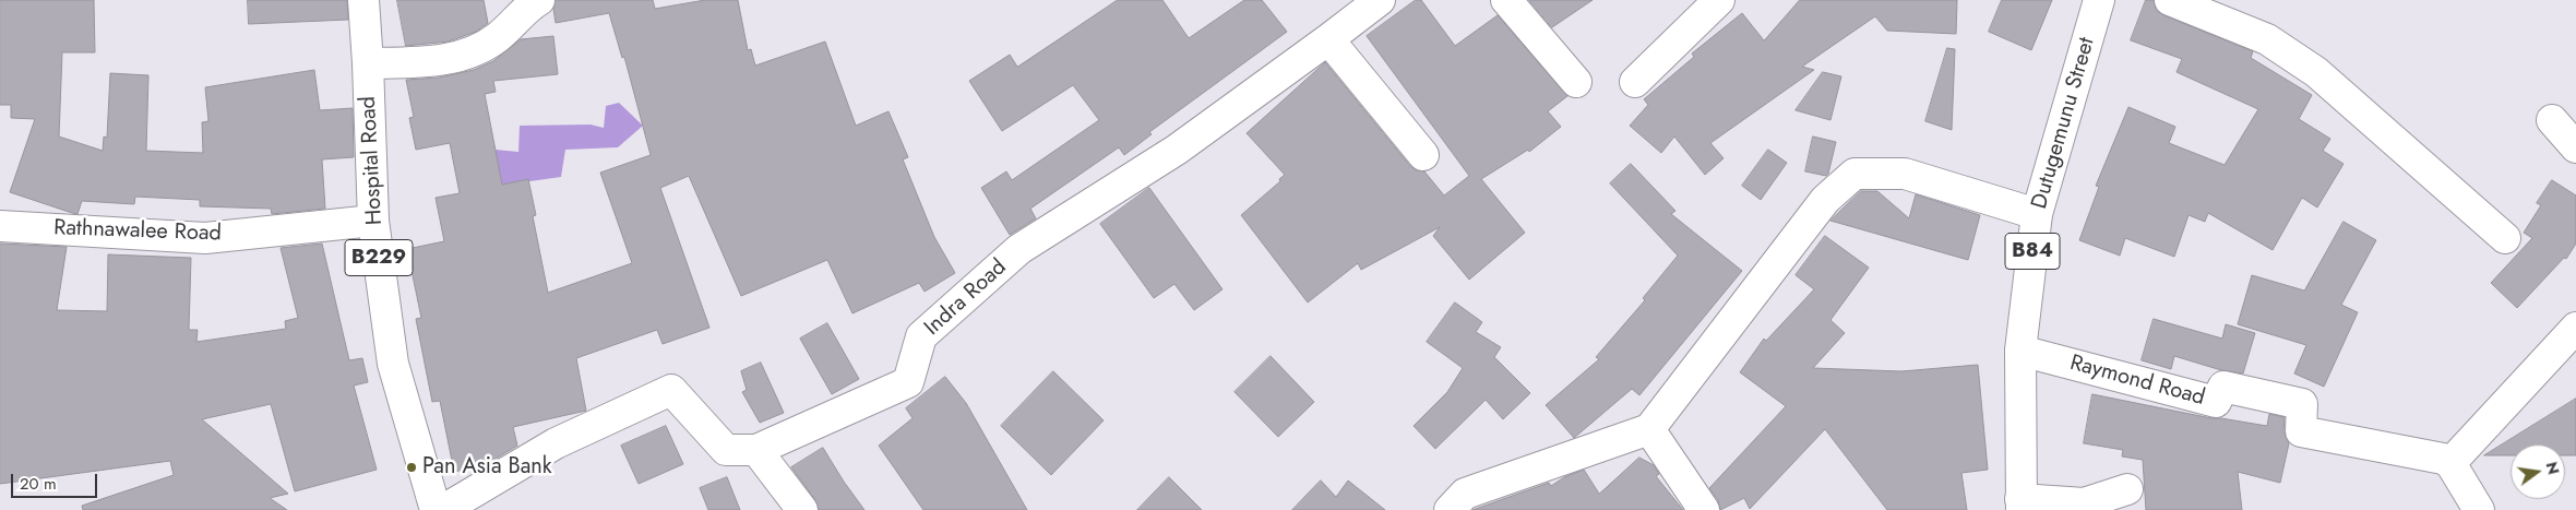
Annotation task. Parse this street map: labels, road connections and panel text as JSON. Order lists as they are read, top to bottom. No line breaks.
{"streets":{"street":["Dutugemunu Street","Hospital Road","Rathnawalee Road","B84","B229","Indra Road","Raymond Road"]},"crossings":[["Dutugemunu Street","Raymond Road"],["Hospital Road","Rathnawalee Road"]],"places":["Pan Asia Bank"],"scale_bar":"20 m","north":"right"}
